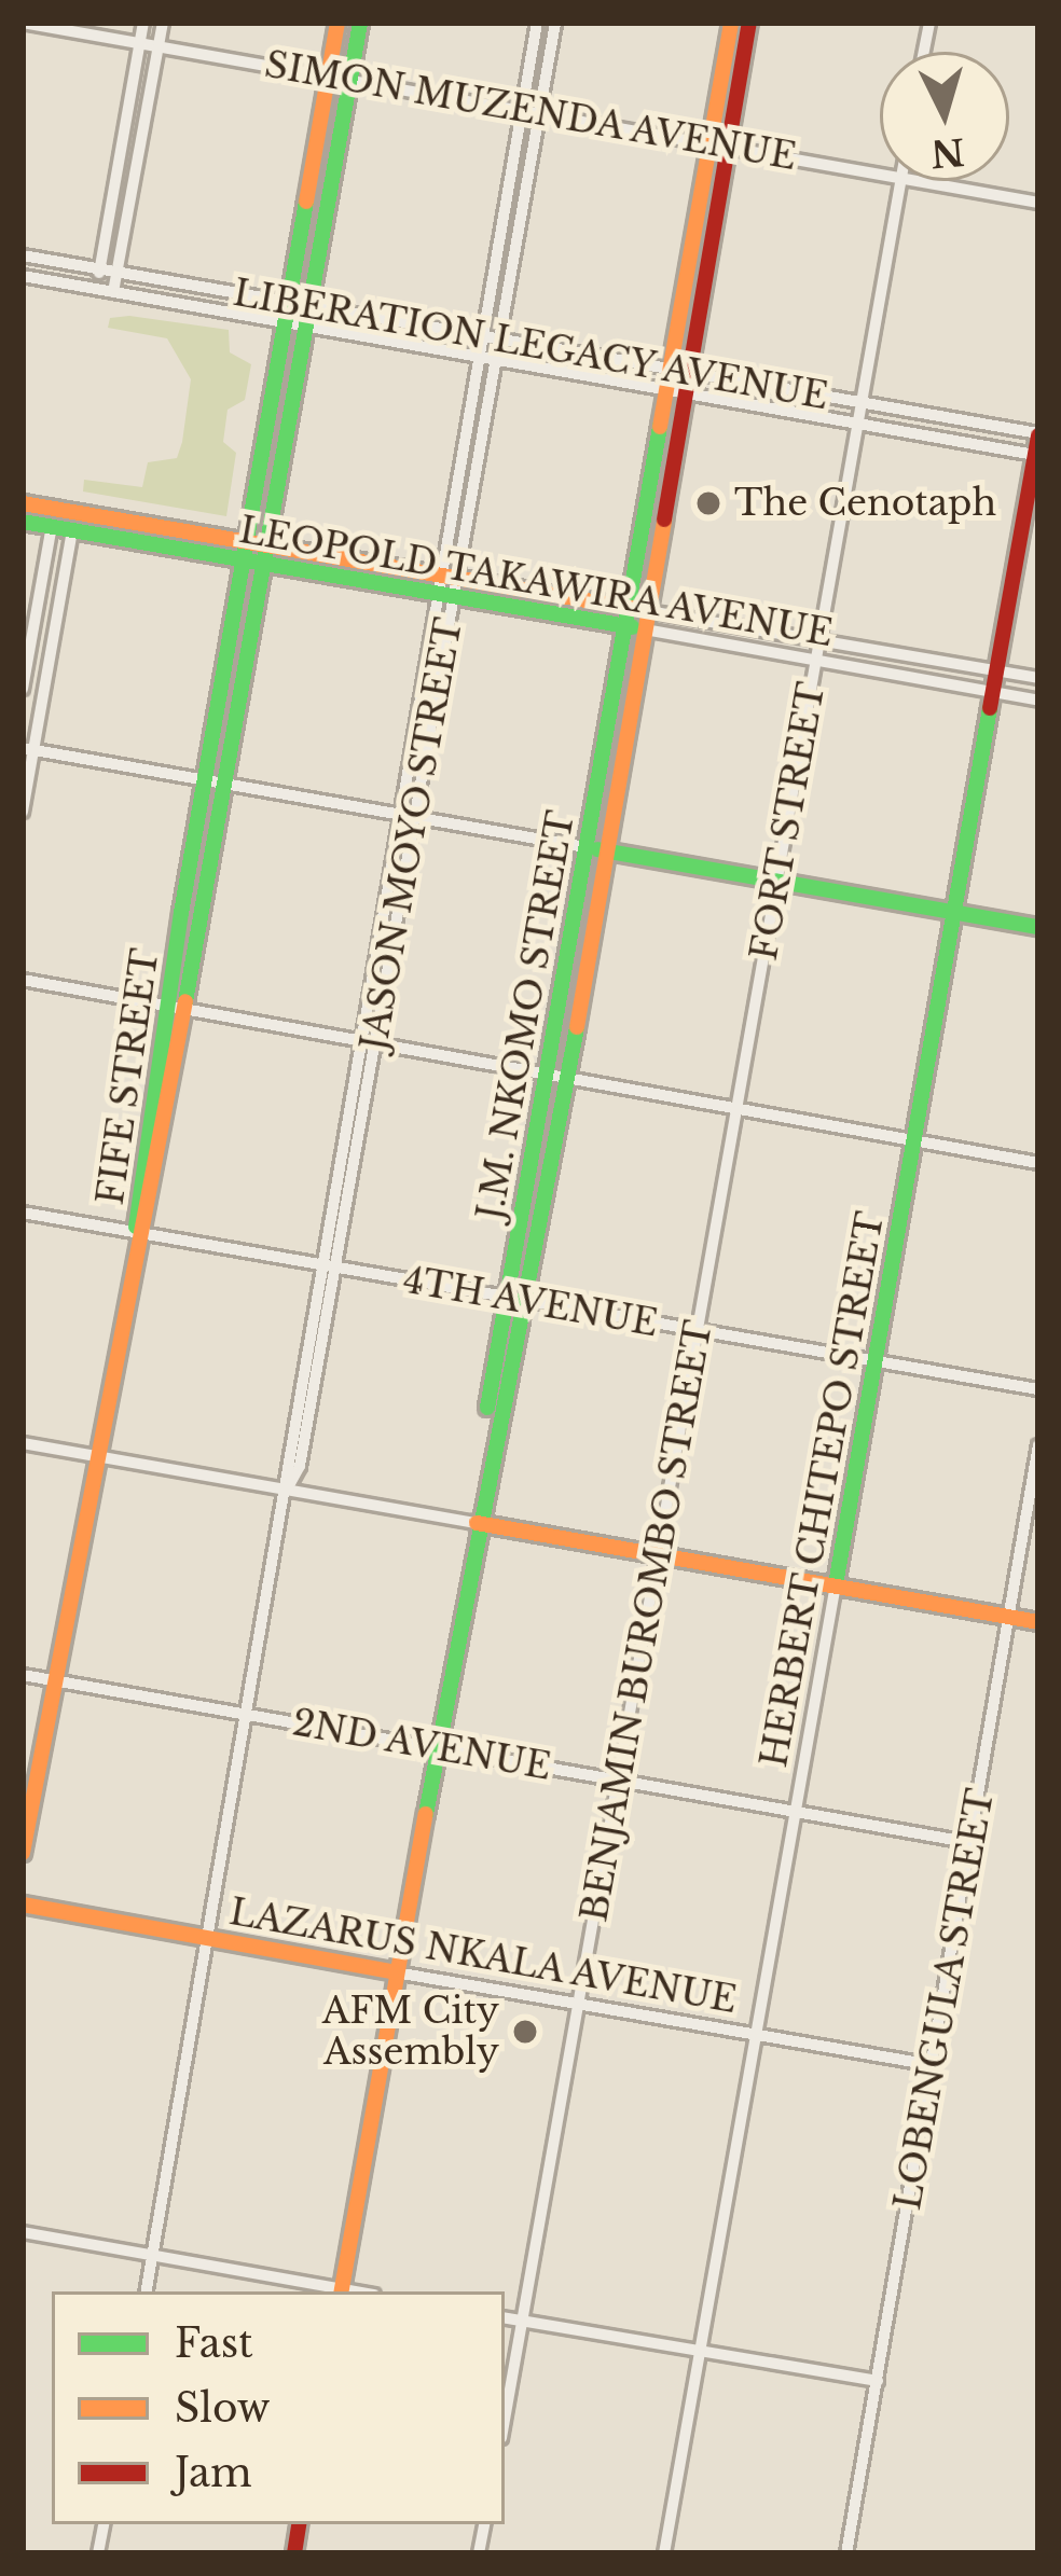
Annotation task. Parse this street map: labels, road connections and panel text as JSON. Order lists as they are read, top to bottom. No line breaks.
{"streets":{"main road":["LEOPOLD TAKAWIRA AVENUE","J.M. NKOMO STREET","FIFE STREET","HERBERT CHITEPO STREET","LAZARUS NKALA AVENUE"],"street":["SIMON MUZENDA AVENUE","LIBERATION LEGACY AVENUE","FORT STREET","JASON MOYO STREET","4TH AVENUE","BENJAMIN BUROMBO STREET","2ND AVENUE","LOBENGULA STREET"]},"crossings":[["SIMON MUZENDA AVENUE","JASON MOYO STREET"],["SIMON MUZENDA AVENUE","J.M. NKOMO STREET"],["SIMON MUZENDA AVENUE","FIFE STREET"],["LIBERATION LEGACY AVENUE","FORT STREET"],["LIBERATION LEGACY AVENUE","JASON MOYO STREET"],["LIBERATION LEGACY AVENUE","J.M. NKOMO STREET"],["LIBERATION LEGACY AVENUE","FIFE STREET"],["LIBERATION LEGACY AVENUE","HERBERT CHITEPO STREET"],["LEOPOLD TAKAWIRA AVENUE","FORT STREET"],["LEOPOLD TAKAWIRA AVENUE","JASON MOYO STREET"],["LEOPOLD TAKAWIRA AVENUE","J.M. NKOMO STREET"],["LEOPOLD TAKAWIRA AVENUE","FIFE STREET"],["LEOPOLD TAKAWIRA AVENUE","HERBERT CHITEPO STREET"],["FORT STREET","BENJAMIN BUROMBO STREET"],["JASON MOYO STREET","4TH AVENUE"],["JASON MOYO STREET","2ND AVENUE"],["JASON MOYO STREET","LAZARUS NKALA AVENUE"],["J.M. NKOMO STREET","4TH AVENUE"],["J.M. NKOMO STREET","2ND AVENUE"],["J.M. NKOMO STREET","LAZARUS NKALA AVENUE"],["FIFE STREET","4TH AVENUE"],["FIFE STREET","2ND AVENUE"],["4TH AVENUE","HERBERT CHITEPO STREET"],["4TH AVENUE","BENJAMIN BUROMBO STREET"],["HERBERT CHITEPO STREET","2ND AVENUE"],["HERBERT CHITEPO STREET","LAZARUS NKALA AVENUE"],["BENJAMIN BUROMBO STREET","2ND AVENUE"],["BENJAMIN BUROMBO STREET","LAZARUS NKALA AVENUE"],["2ND AVENUE","LOBENGULA STREET"],["LAZARUS NKALA AVENUE","LOBENGULA STREET"]],"places":["The Cenotaph","AFM City Assembly"],"legend":["Fast","Slow","Jam"],"north":"bottom"}
